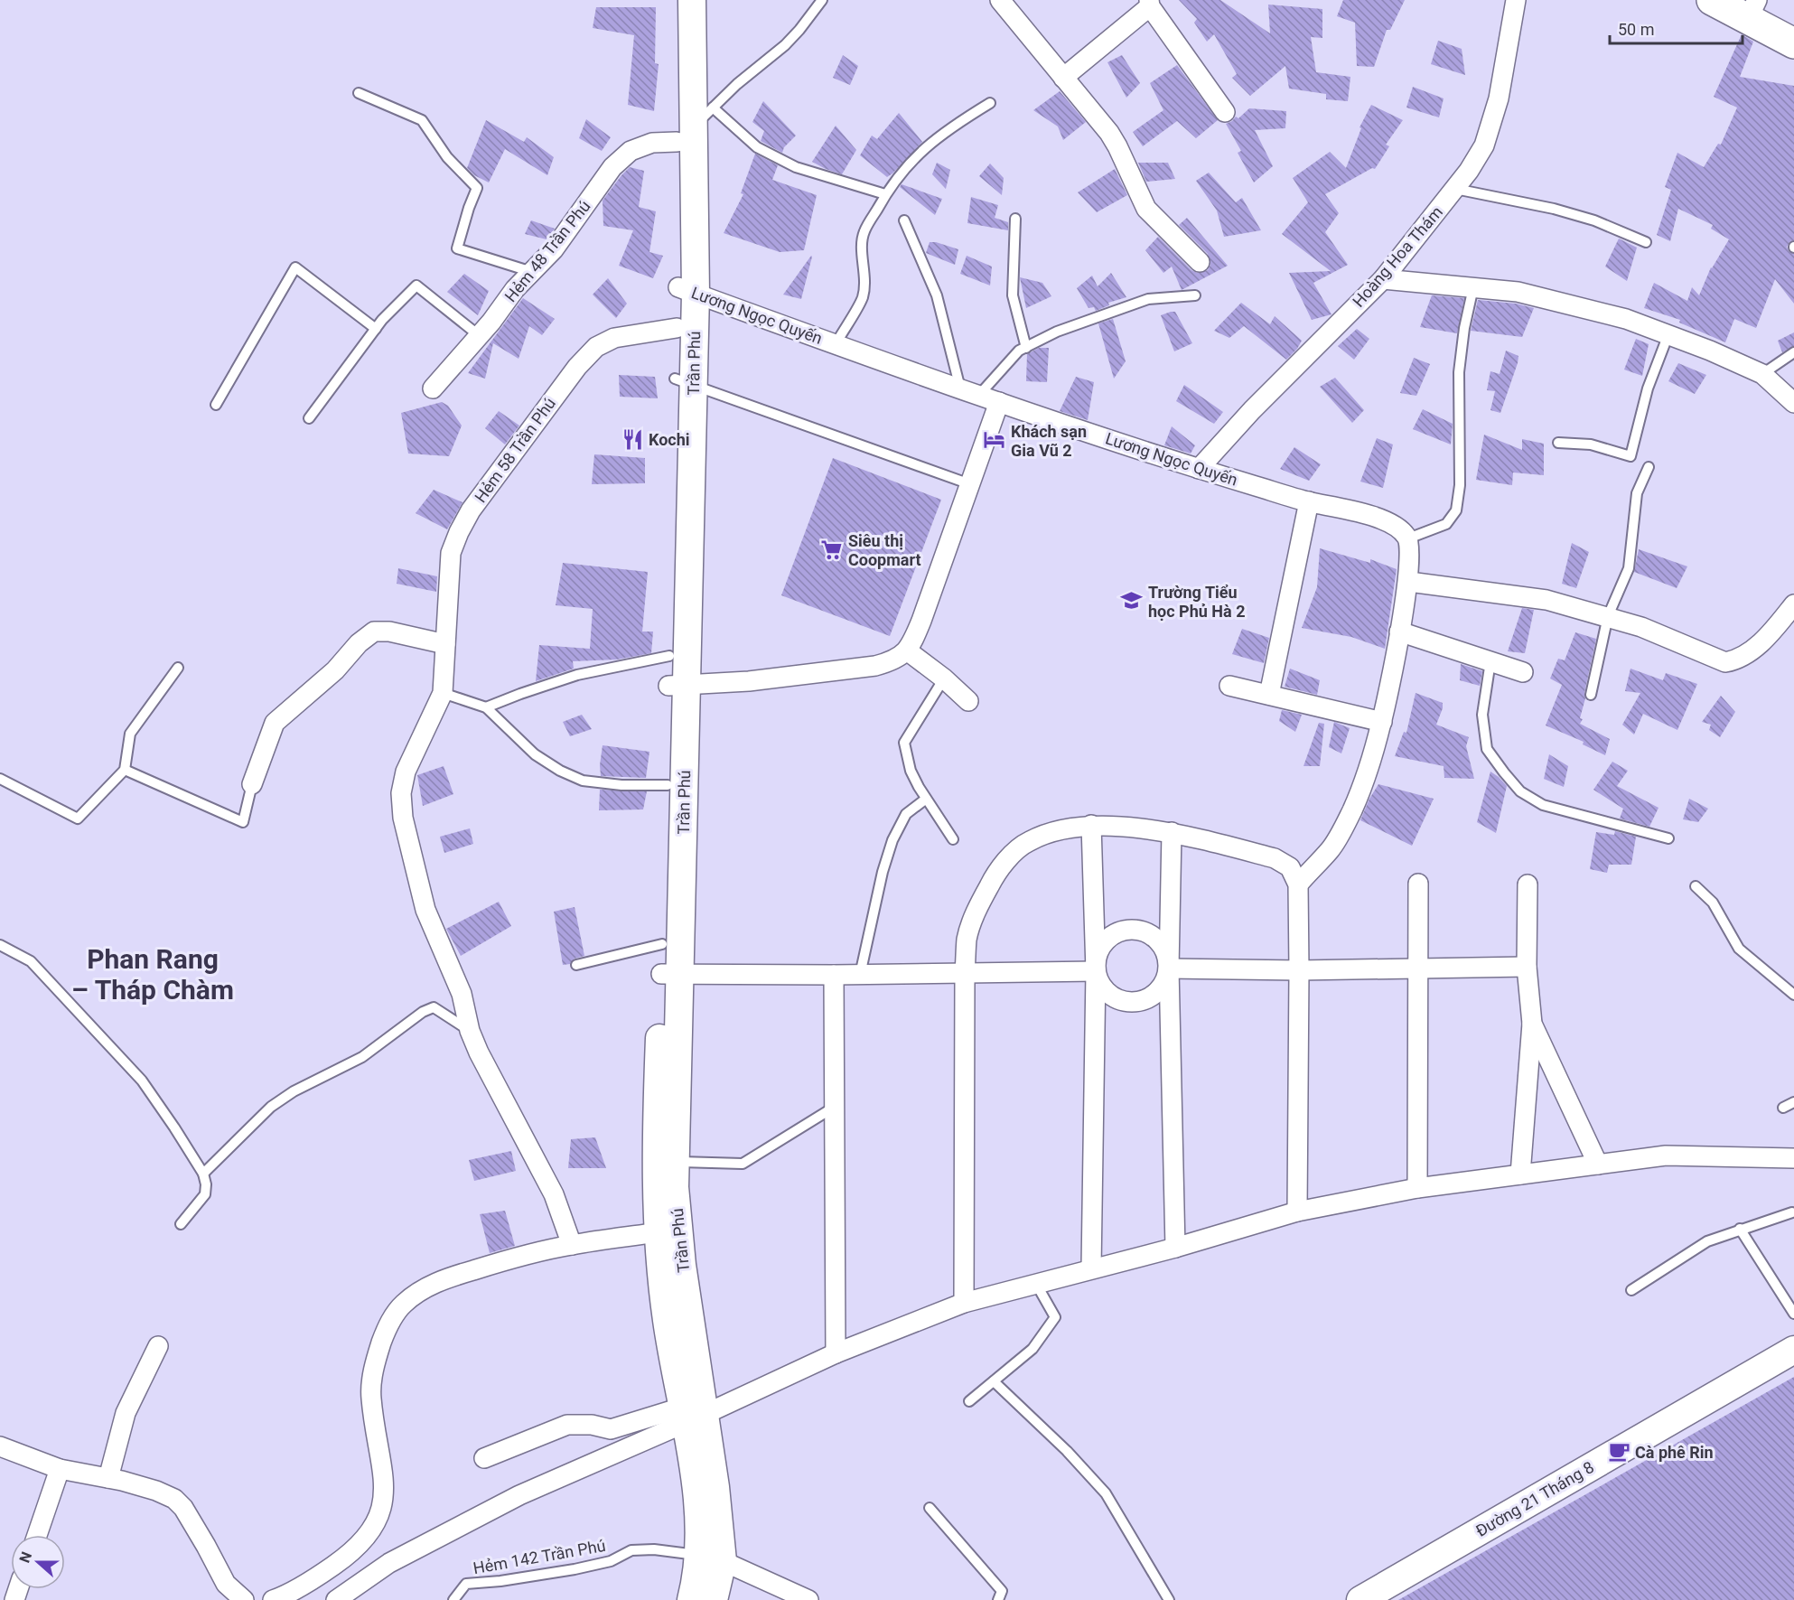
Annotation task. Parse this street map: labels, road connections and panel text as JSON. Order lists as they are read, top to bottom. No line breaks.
{"streets":{"main road":["Trần Phú","Đường 21 Tháng 8"],"street":["Hẻm 48 Trần Phú","Hoàng Hoa Thám","Lương Ngọc Quyến","Hẻm 58 Trần Phú"],"lane":["Hẻm 142 Trần Phú"]},"crossings":[["Hẻm 48 Trần Phú","Trần Phú"],["Hoàng Hoa Thám","Lương Ngọc Quyến"],["Lương Ngọc Quyến","Trần Phú"],["Trần Phú","Hẻm 58 Trần Phú"],["Trần Phú","Hẻm 142 Trần Phú"]],"districts":["Phan Rang – Tháp Chàm"],"places":{"restaurant":["Kochi"],"hotel":["Khách sạn Gia Vũ 2"],"supermarket":["Siêu thị Coopmart"],"school or university":["Trường Tiểu học Phủ Hà 2"],"cafe":["Cà phê Rin"]},"scale_bar":"50 m","north":"left"}
